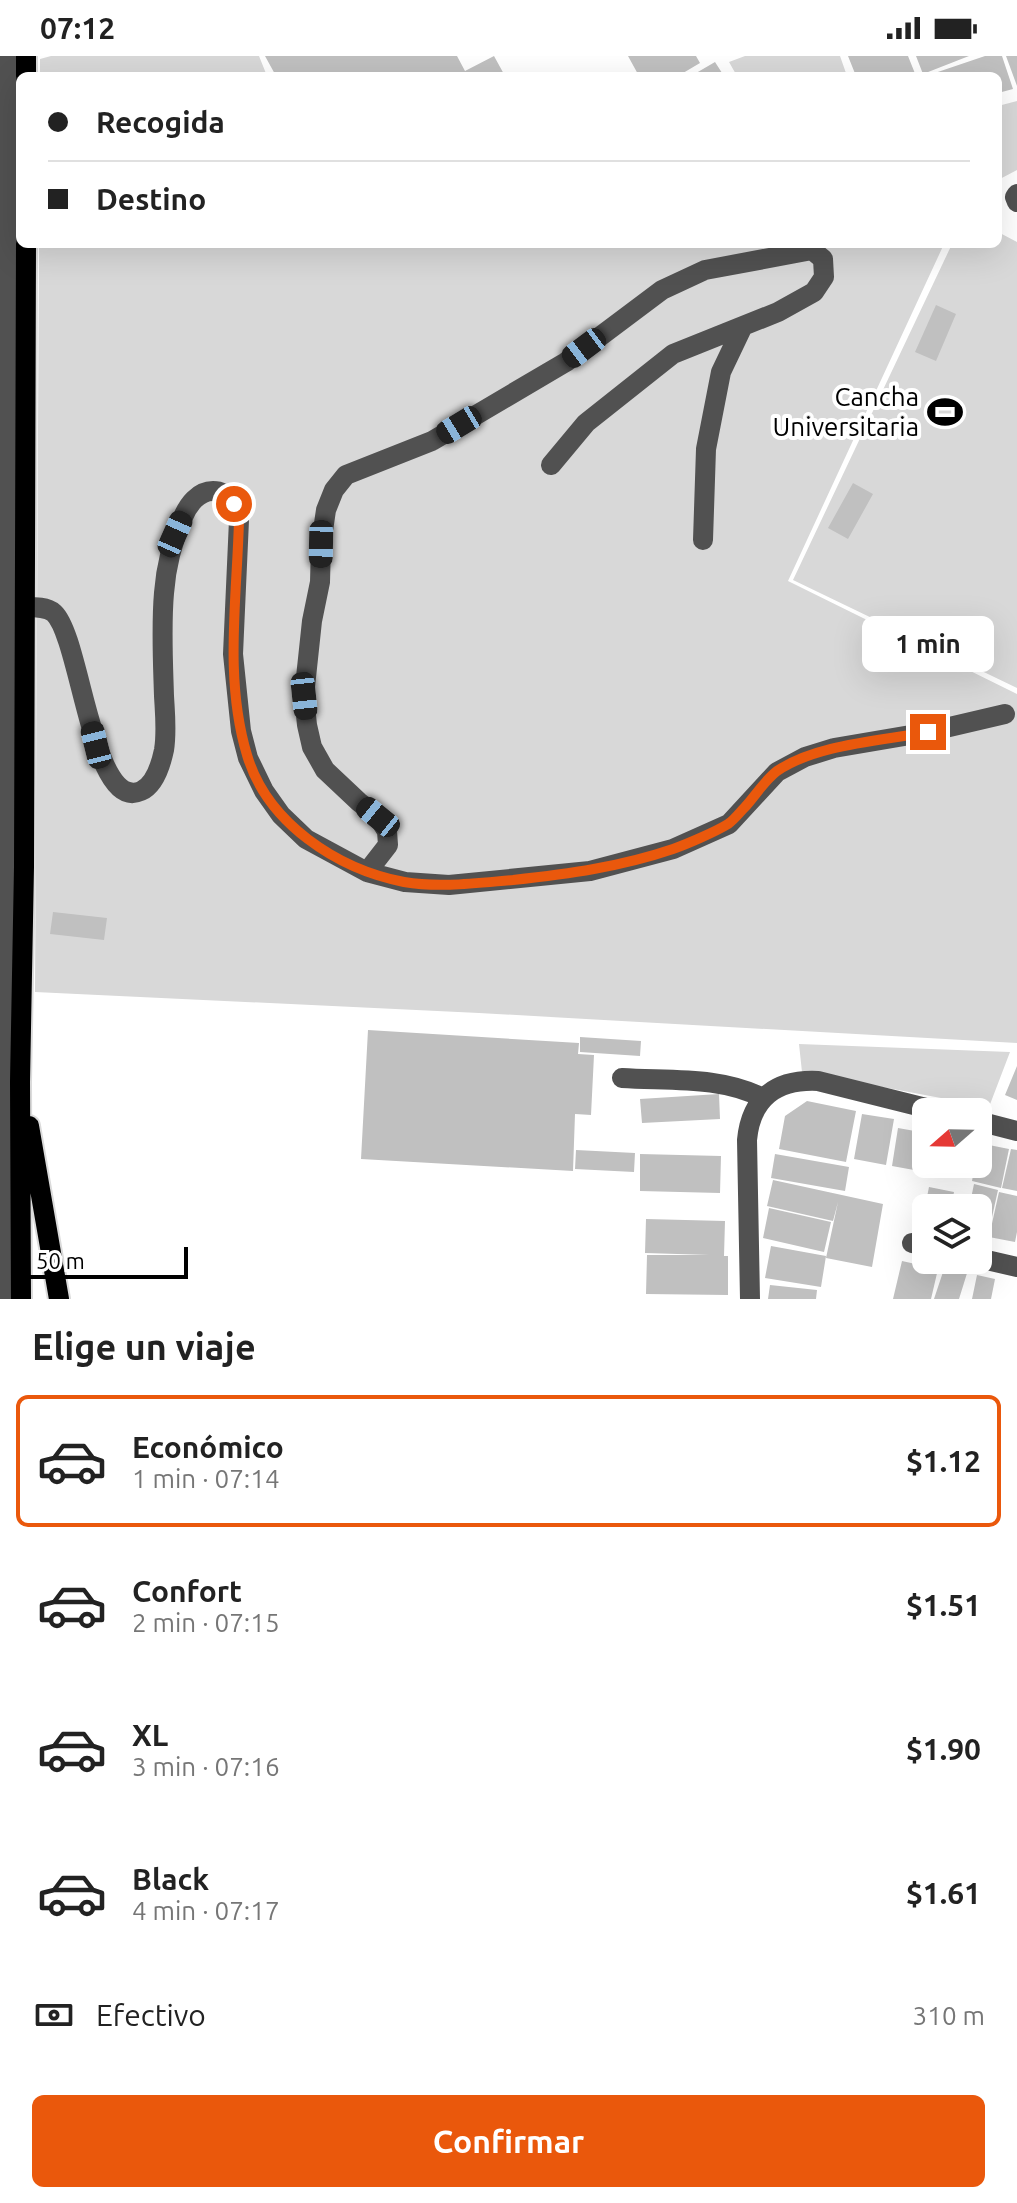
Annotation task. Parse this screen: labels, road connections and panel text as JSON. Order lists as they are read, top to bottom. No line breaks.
{"places":{"sports":["Cancha Universitaria"]},"scale_bar":"50 m","north":"left","page":{"status":"07:12","banner":["Recogida","Destino"],"bubble":"1 min","scale":"50 m","heading":"Elige un viaje","list":[{"name":"Económico","note":"1 min · 07:14","value":"$1.12"},{"name":"Confort","note":"2 min · 07:15","value":"$1.51"},{"name":"XL","note":"3 min · 07:16","value":"$1.90"},{"name":"Black","note":"4 min · 07:17","value":"$1.61"}],"pay":["Efectivo","310 m"],"buttons":"Confirmar"}}
